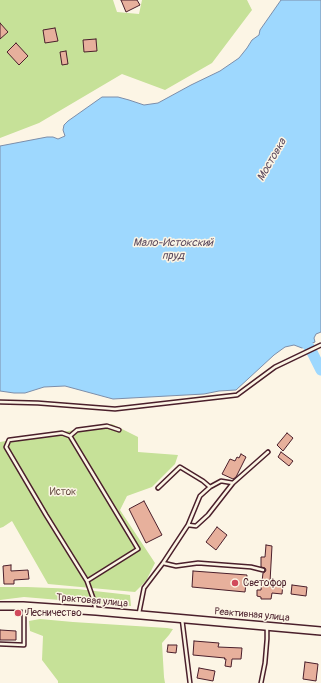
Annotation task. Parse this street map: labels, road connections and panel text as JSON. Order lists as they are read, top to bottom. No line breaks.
{"streets":{"main road":["Трактовая улица","Реактивная улица"]},"crossings":[["Трактовая улица","Реактивная улица"]],"water":["Мостовка","Мало-Истокский пруд"],"parks":["Исток"],"places":["Светофор","Лесничество"]}
